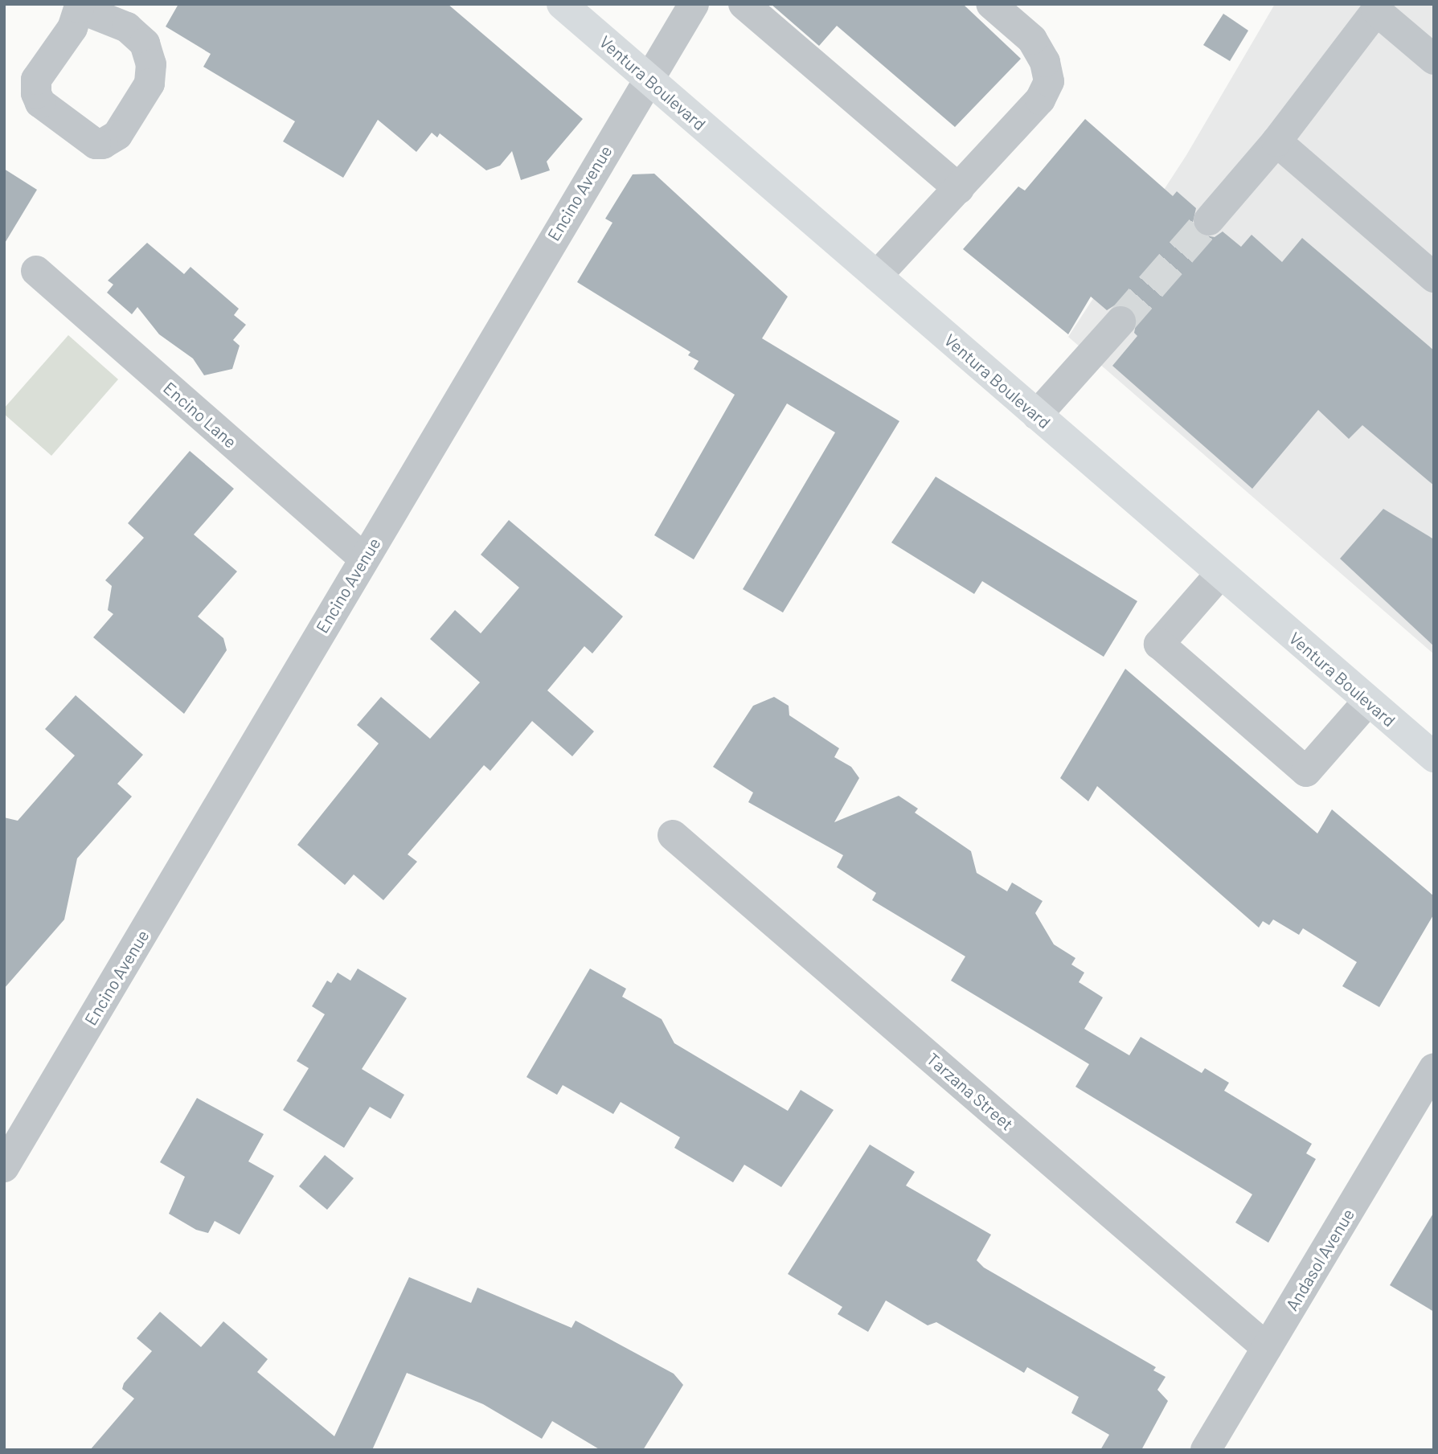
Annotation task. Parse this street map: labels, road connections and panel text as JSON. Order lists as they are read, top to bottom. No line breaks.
{"streets":{"main road":["Ventura Boulevard"],"street":["Encino Avenue","Encino Lane","Tarzana Street","Andasol Avenue"]},"crossings":[["Ventura Boulevard","Encino Avenue"],["Encino Avenue","Encino Lane"],["Tarzana Street","Andasol Avenue"]]}
